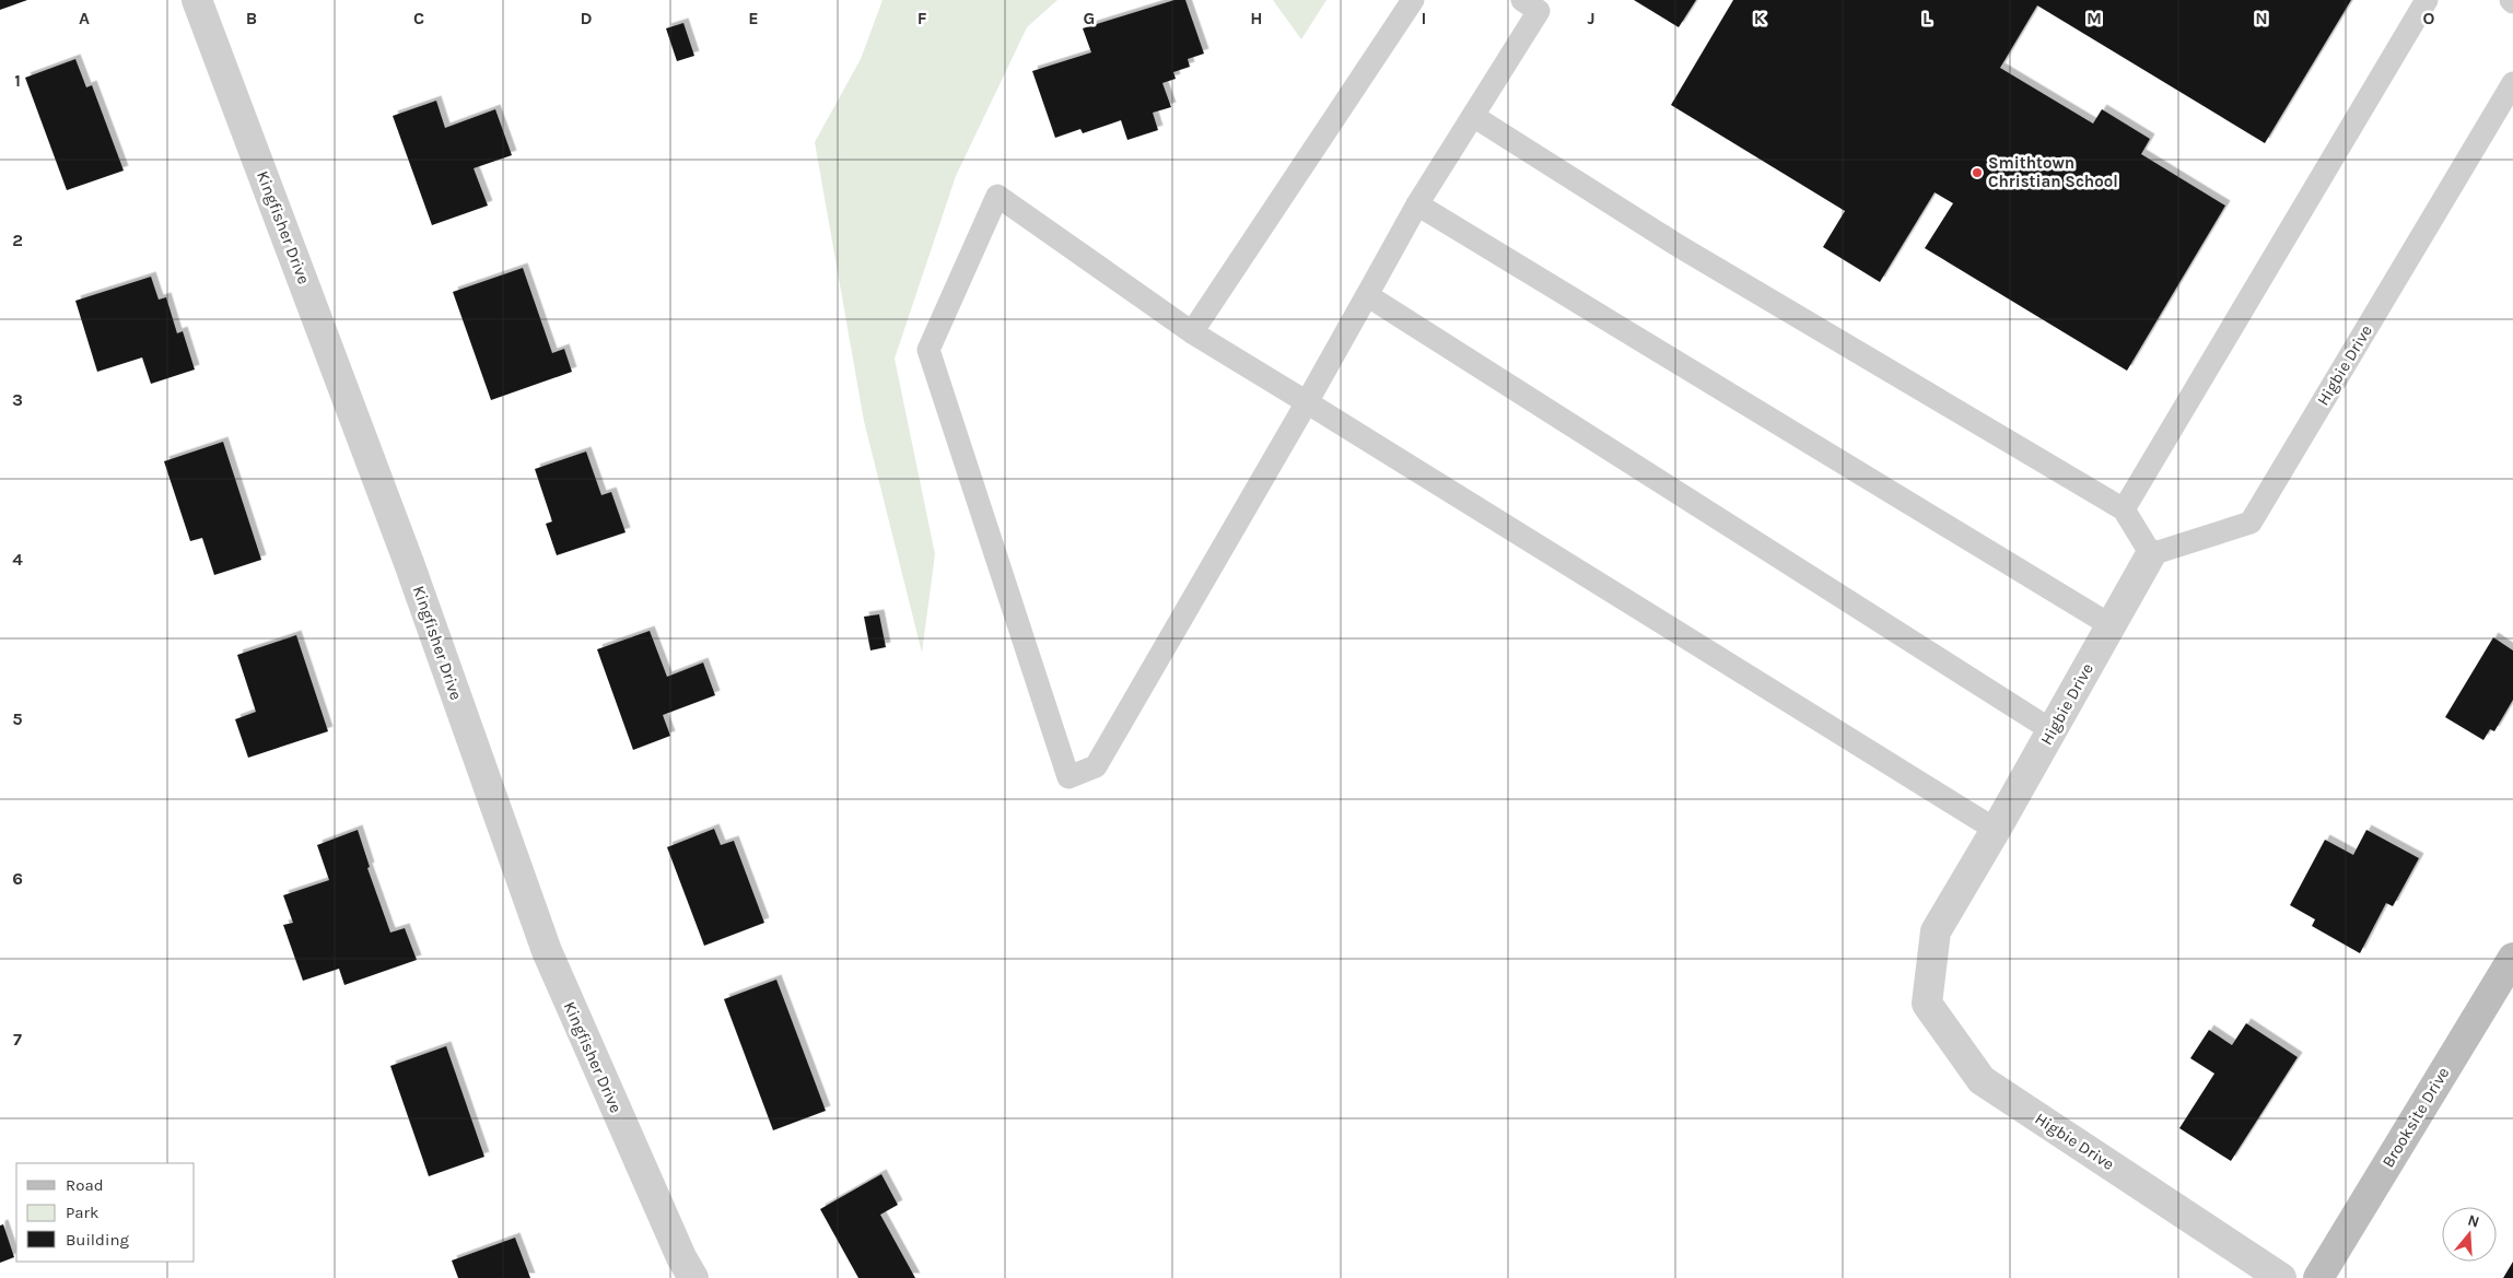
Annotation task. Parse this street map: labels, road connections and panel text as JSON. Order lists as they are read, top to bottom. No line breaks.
{"streets":{"street":["Kingfisher Drive","Higbie Drive","Brooksite Drive"]},"places":["Smithtown Christian School"],"legend":["Road","Park","Building"],"north":"top","grid":{"columns":["A","B","C","D","E","F","G","H","I","J","K","L","M","N","O"],"rows":["1","2","3","4","5","6","7"]}}
